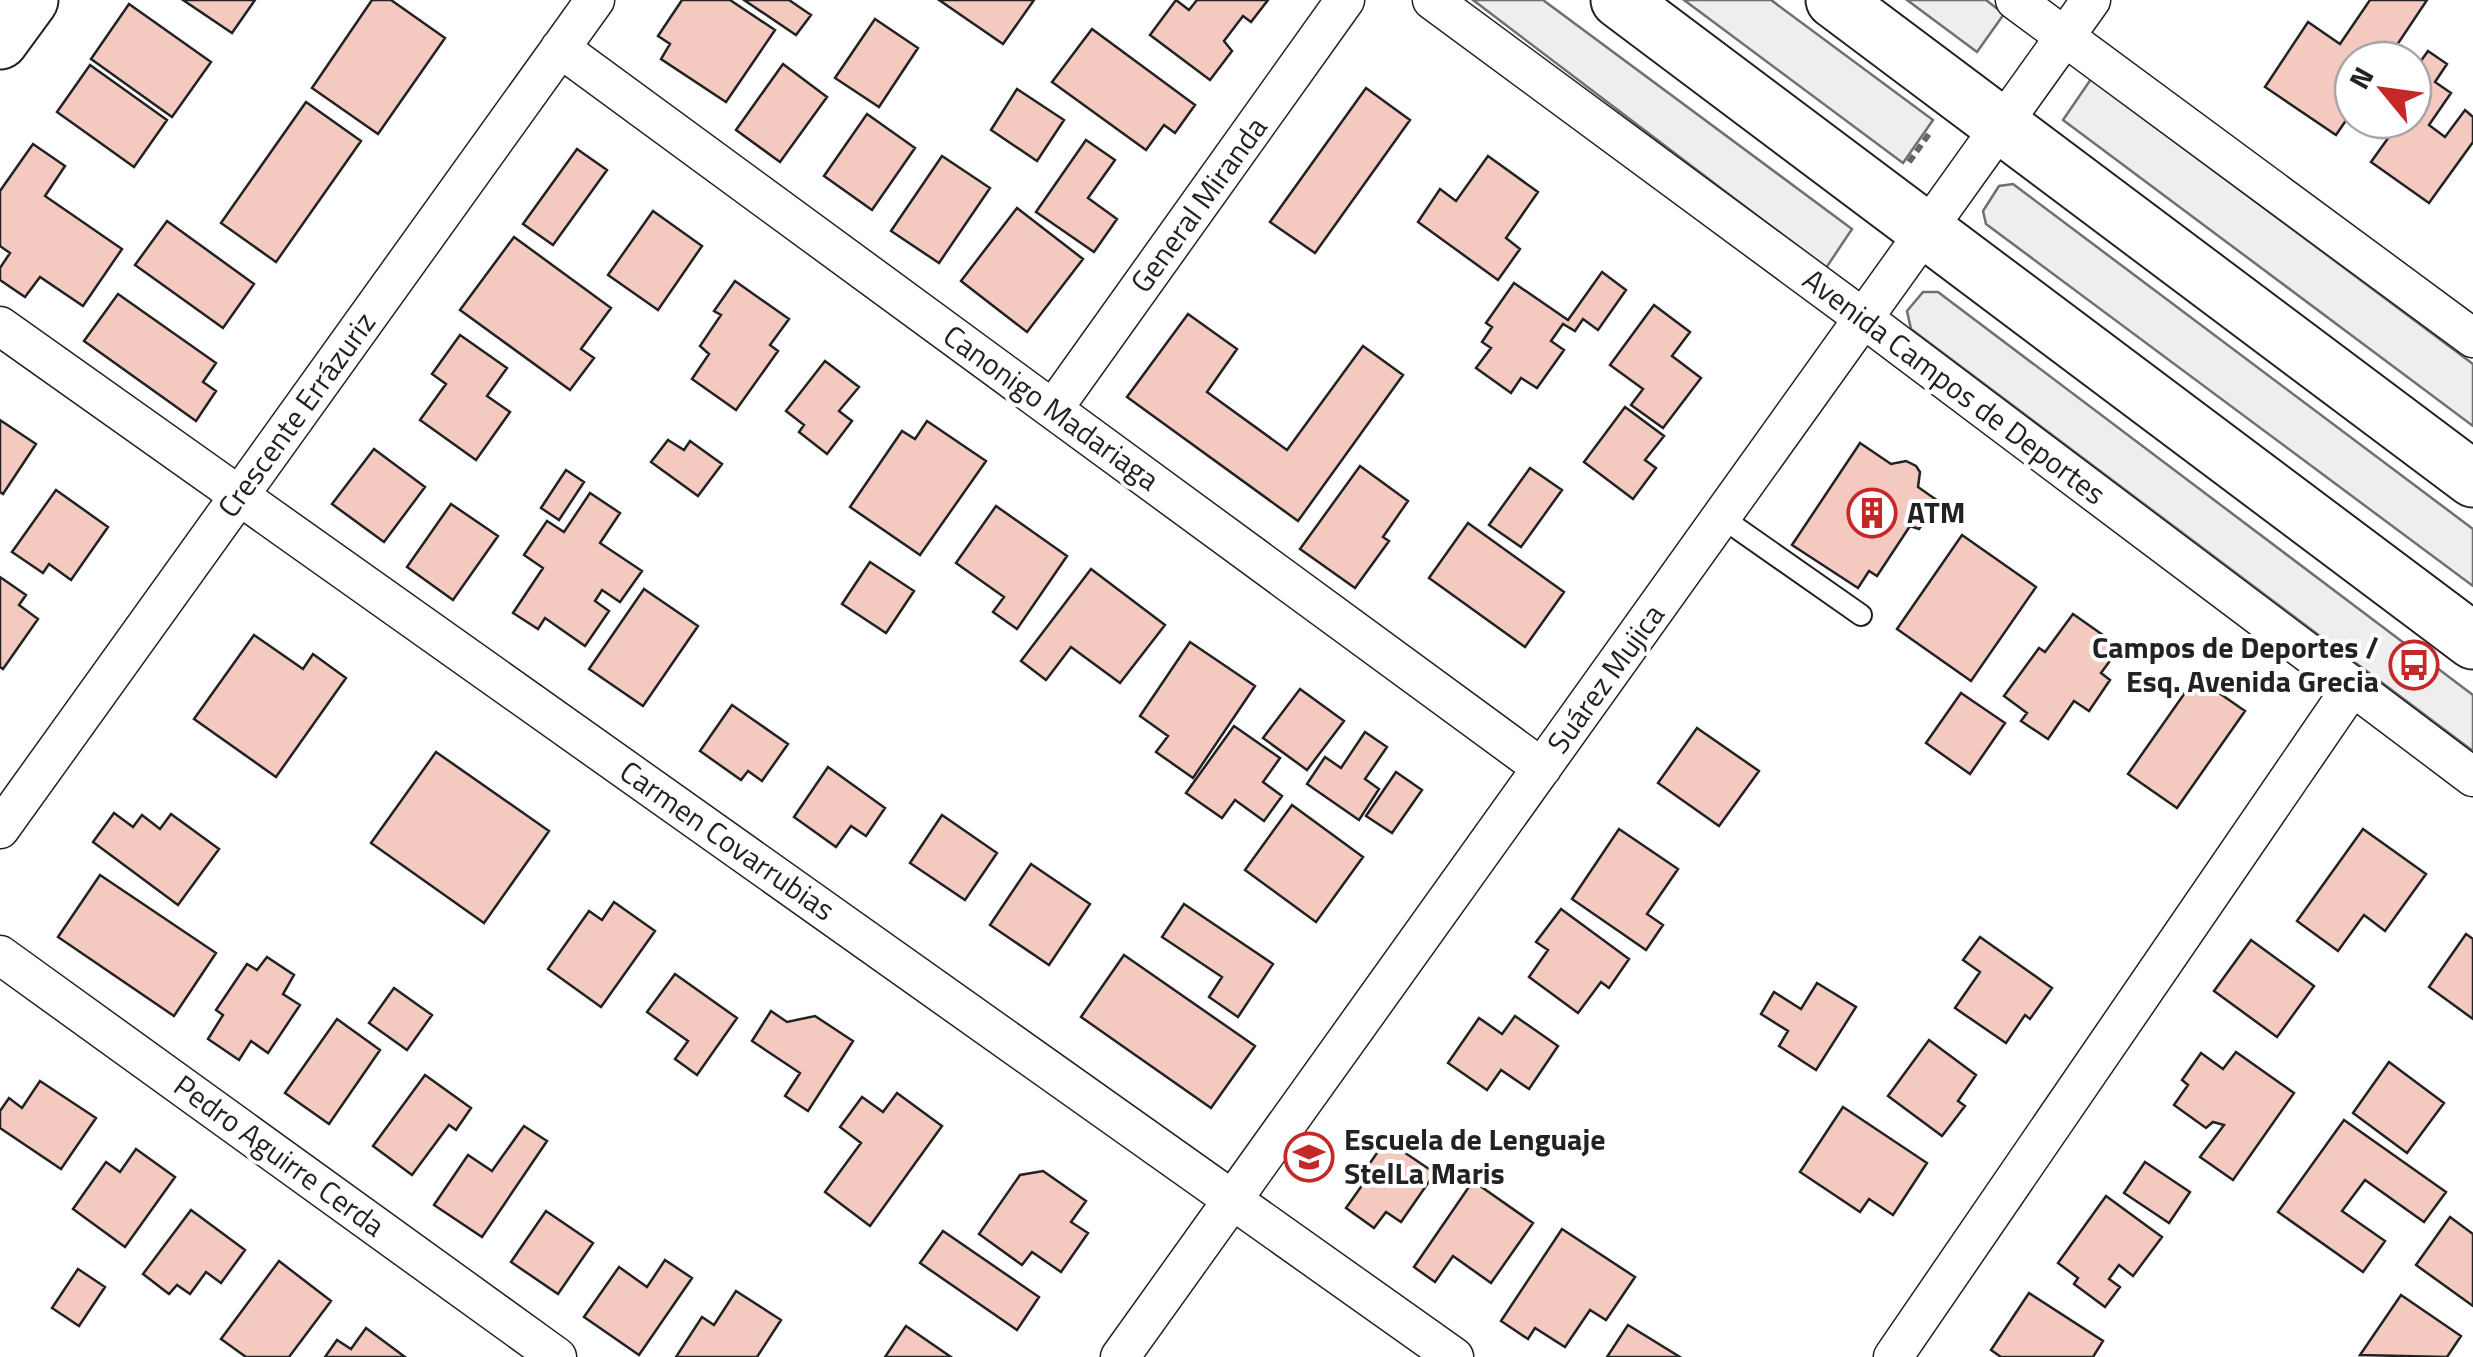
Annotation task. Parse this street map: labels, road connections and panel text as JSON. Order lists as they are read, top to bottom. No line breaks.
{"streets":{"street":["General Miranda","Avenida Campos de Deportes","Canonigo Madariaga","Crescente Errázuriz","Suárez Mujica","Carmen Covarrubias","Pedro Aguirre Cerda"]},"crossings":[["General Miranda","Canonigo Madariaga"],["Avenida Campos de Deportes","Suárez Mujica"],["Canonigo Madariaga","Crescente Errázuriz"],["Canonigo Madariaga","Suárez Mujica"],["Crescente Errázuriz","Carmen Covarrubias"],["Suárez Mujica","Carmen Covarrubias"]],"places":{"building":["ATM"],"bus stop":["Campos de Deportes / Esq. Avenida Grecia"],"school or university":["Escuela de Lenguaje StelLa Maris"]},"north":"top left"}
